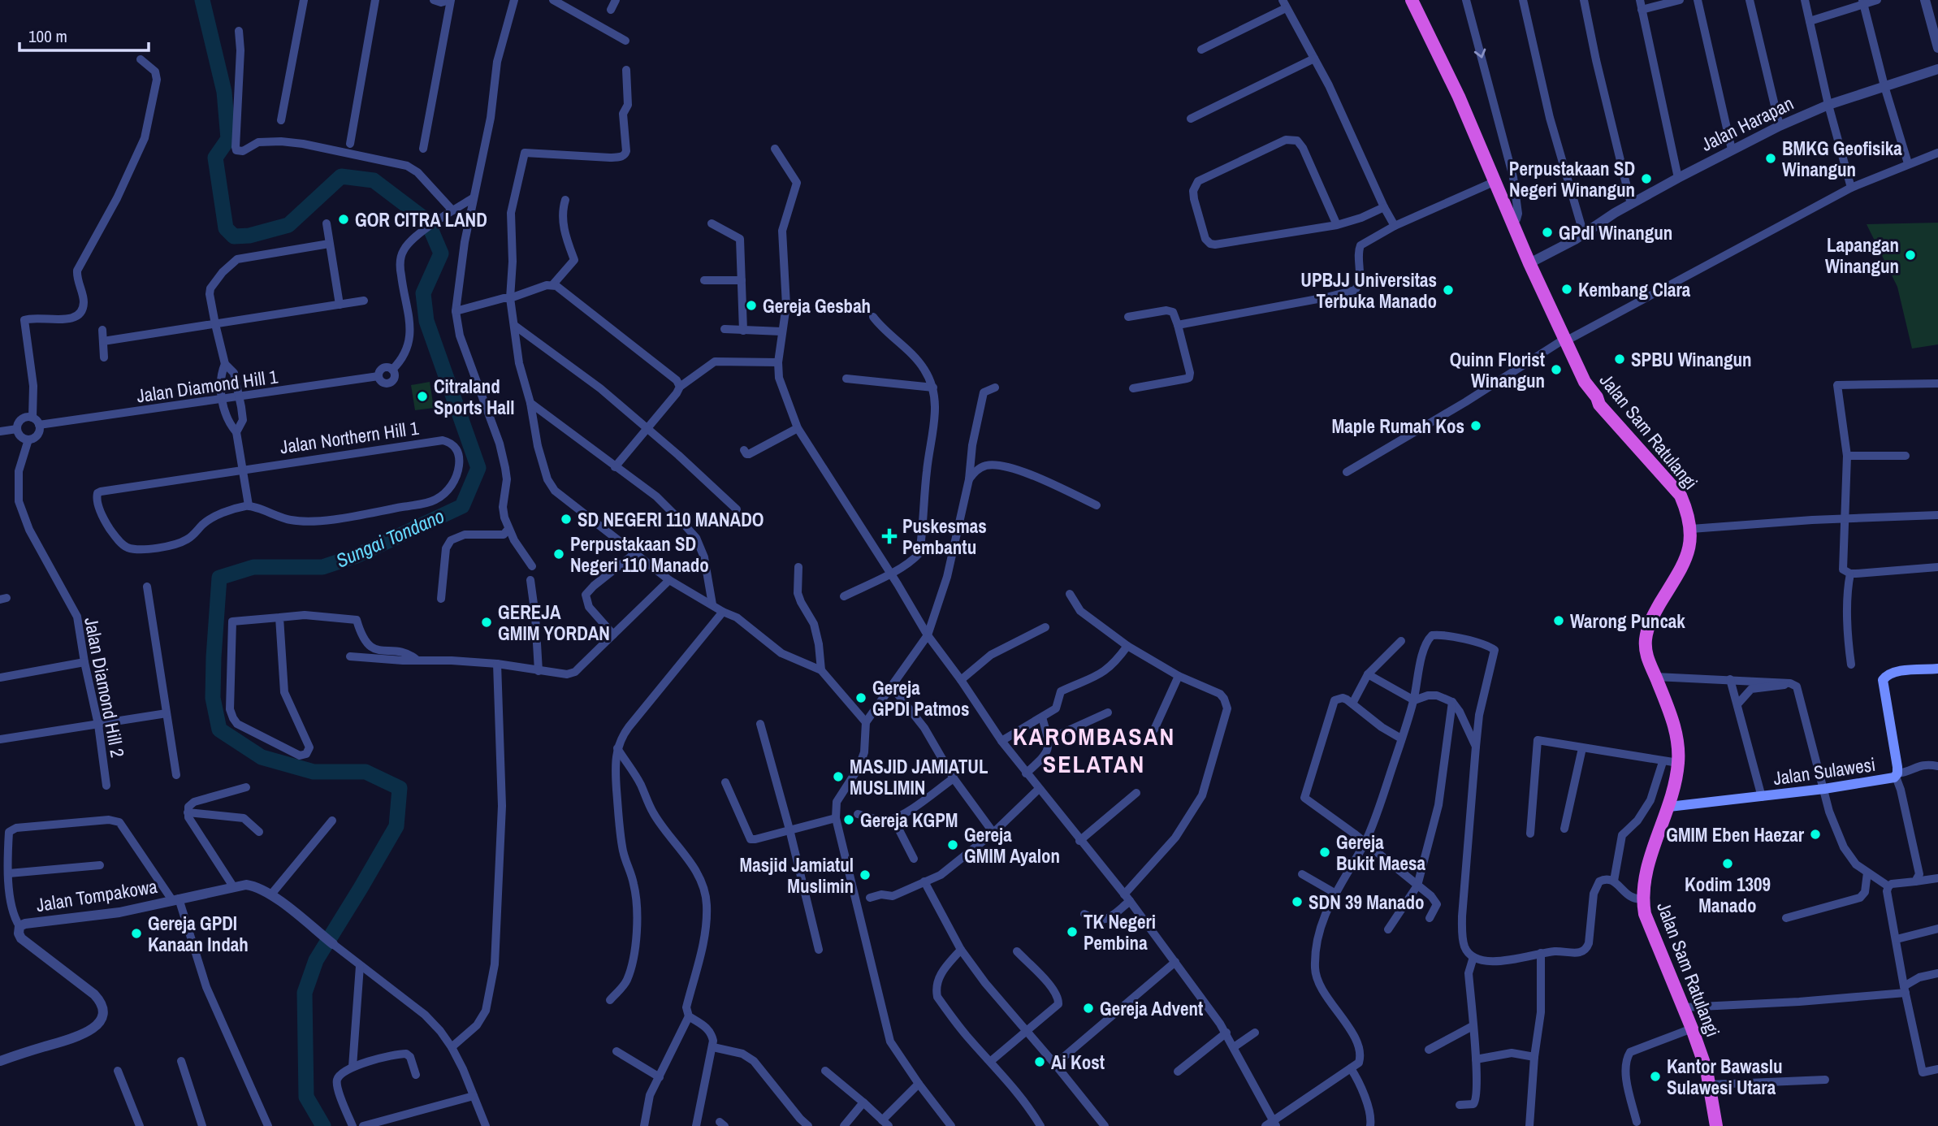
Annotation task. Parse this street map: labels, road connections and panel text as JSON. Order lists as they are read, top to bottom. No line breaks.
{"streets":{"highway":["Jalan Sam Ratulangi"],"main road":["Jalan Sulawesi"],"street":["Jalan Harapan","Jalan Diamond Hill 1","Jalan Northern Hill 1","Jalan Diamond Hill 2","Jalan Tompakowa"]},"crossings":[["Jalan Harapan","Jalan Sam Ratulangi"],["Jalan Diamond Hill 1","Jalan Diamond Hill 2"],["Jalan Sam Ratulangi","Jalan Sulawesi"]],"districts":["KAROMBASAN SELATAN"],"water":["Sungai Tondano"],"places":{"other":["BMKG Geofisika Winangun","Perpustakaan SD Negeri Winangun","GOR CITRA LAND","GPdI Winangun","Lapangan Winangun","Kembang Clara","UPBJJ Universitas Terbuka Manado","Gereja Gesbah","SPBU Winangun","Quinn Florist Winangun","Citraland Sports Hall","Maple Rumah Kos","SD NEGERI 110 MANADO","Perpustakaan SD Negeri 110 Manado","Warong Puncak","GEREJA GMIM YORDAN","Gereja GPDI Patmos","MASJID JAMIATUL MUSLIMIN","Gereja KGPM","GMIM Eben Haezar","Gereja GMIM Ayalon","Gereja Bukit Maesa","Kodim 1309 Manado","Masjid Jamiatul Muslimin","SDN 39 Manado","TK Negeri Pembina","Gereja GPDI Kanaan Indah","Gereja Advent","Ai Kost","Kantor Bawaslu Sulawesi Utara"],"health":["Puskesmas Pembantu"]},"scale_bar":"100 m"}
